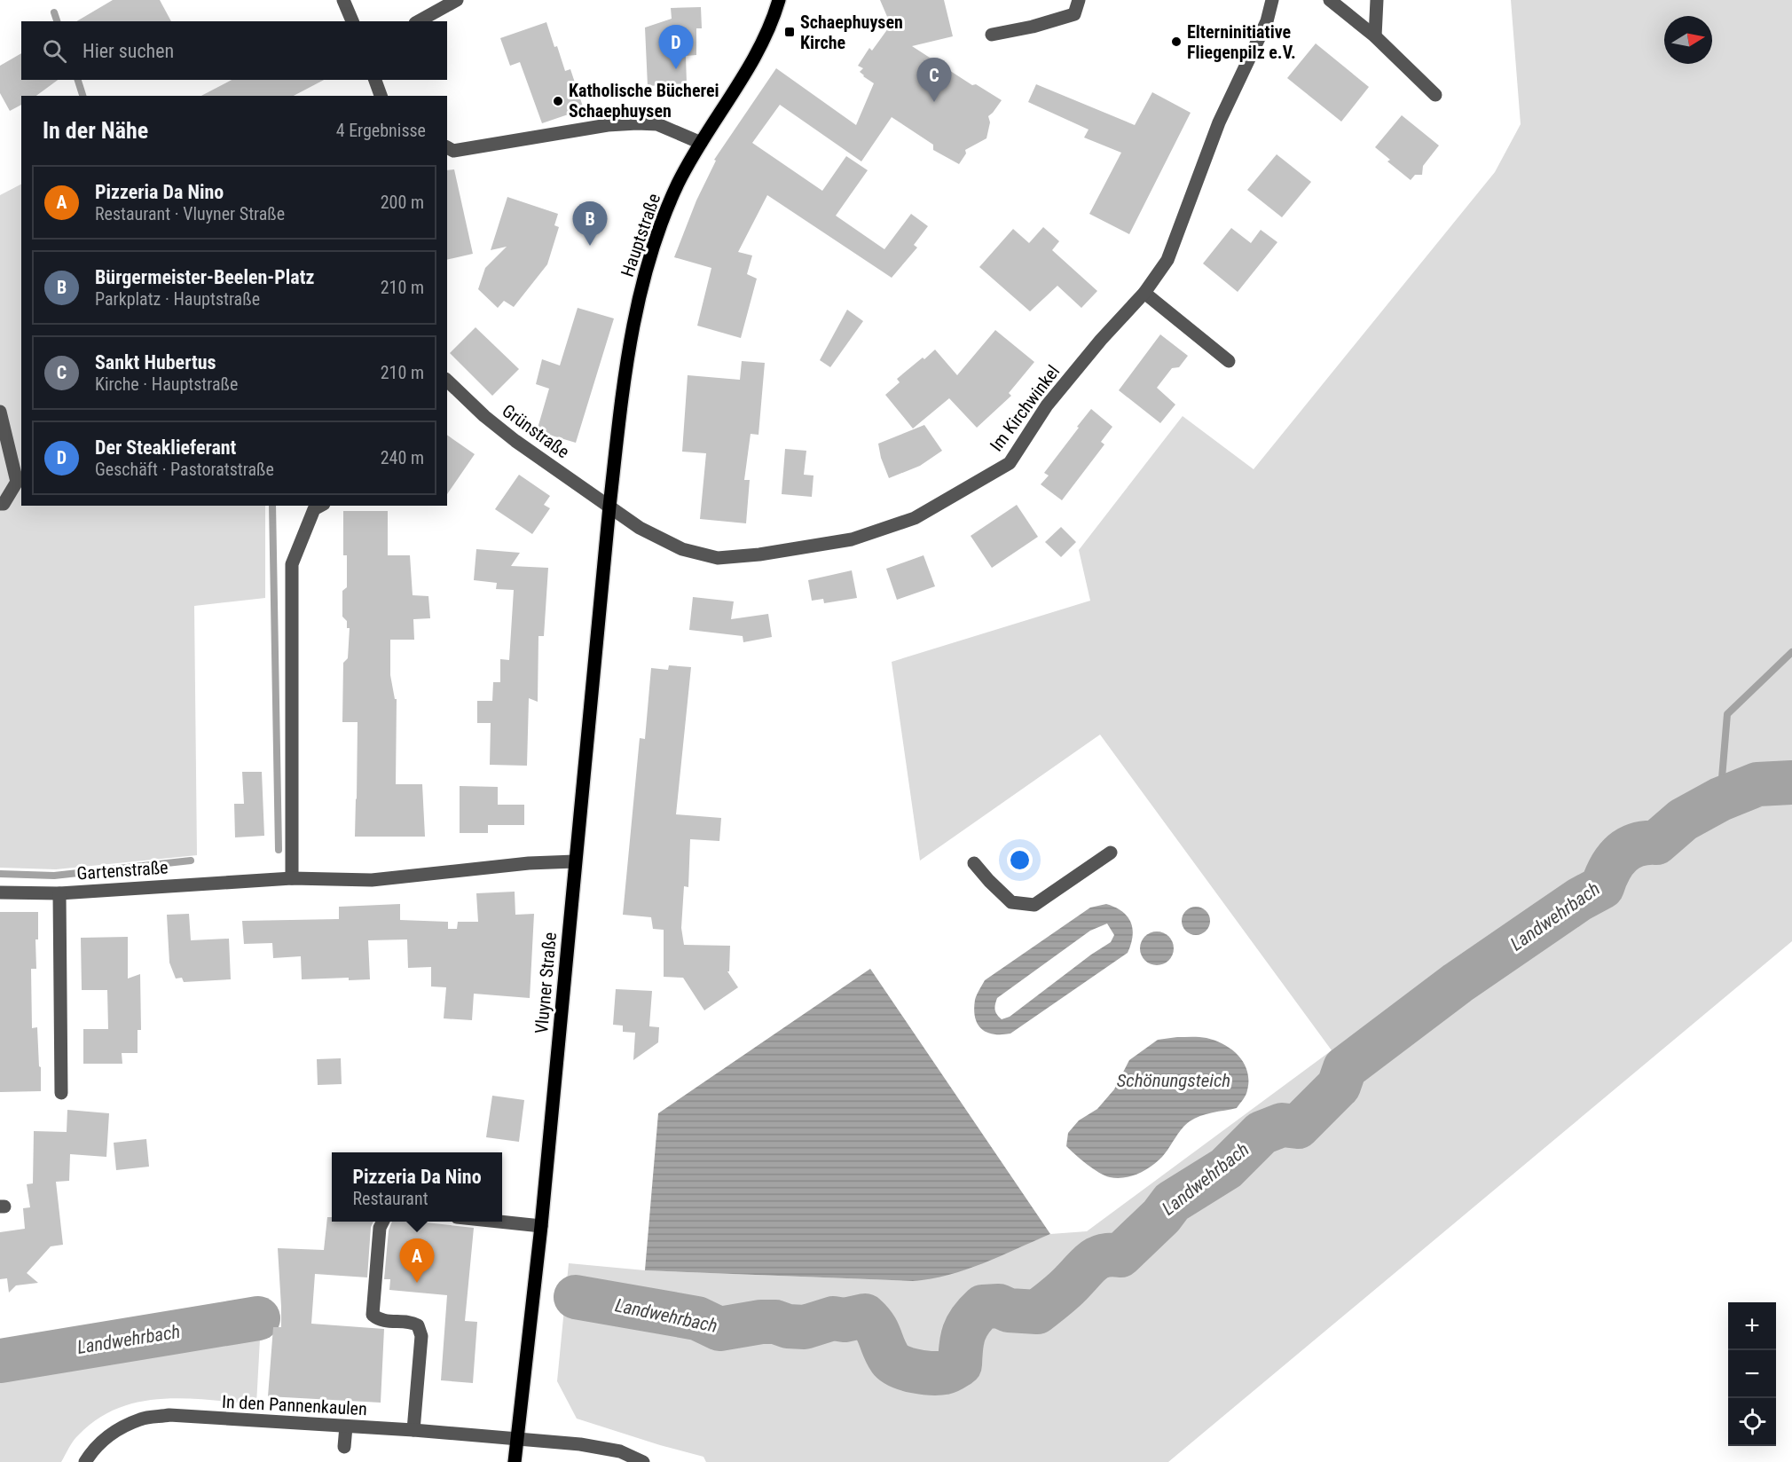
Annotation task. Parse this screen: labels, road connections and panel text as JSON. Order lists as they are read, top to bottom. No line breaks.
{"streets":{"main road":["Hauptstraße","Vluyner Straße"],"street":["Im Kirchwinkel","Grünstraße","Gartenstraße","In den Pannenkaulen"]},"crossings":[["Hauptstraße","Im Kirchwinkel"],["Hauptstraße","Grünstraße"],["Hauptstraße","Vluyner Straße"],["Im Kirchwinkel","Grünstraße"],["Im Kirchwinkel","Vluyner Straße"],["Grünstraße","Vluyner Straße"],["Gartenstraße","Vluyner Straße"],["Vluyner Straße","In den Pannenkaulen"]],"water":["Landwehrbach","Schönungsteich"],"places":{"transit":["Schaephuysen Kirche"],"other":["Elterninitiative Fliegenpilz e.V.","Katholische Bücherei Schaephuysen"]},"north":"right","page":{"search":"Hier suchen","pins":["D","C","B","A"],"heading":["In der Nähe","4 Ergebnisse"],"list":[{"mark":"A","name":"Pizzeria Da Nino","note":"Restaurant · Vluyner Straße","value":"200 m"},{"mark":"B","name":"Bürgermeister-Beelen-Platz","note":"Parkplatz · Hauptstraße","value":"210 m"},{"mark":"C","name":"Sankt Hubertus","note":"Kirche · Hauptstraße","value":"210 m"},{"mark":"D","name":"Der Steaklieferant","note":"Geschäft · Pastoratstraße","value":"240 m"}],"popup":["Pizzeria Da Nino","Restaurant"],"map_buttons":["+","−"]}}
